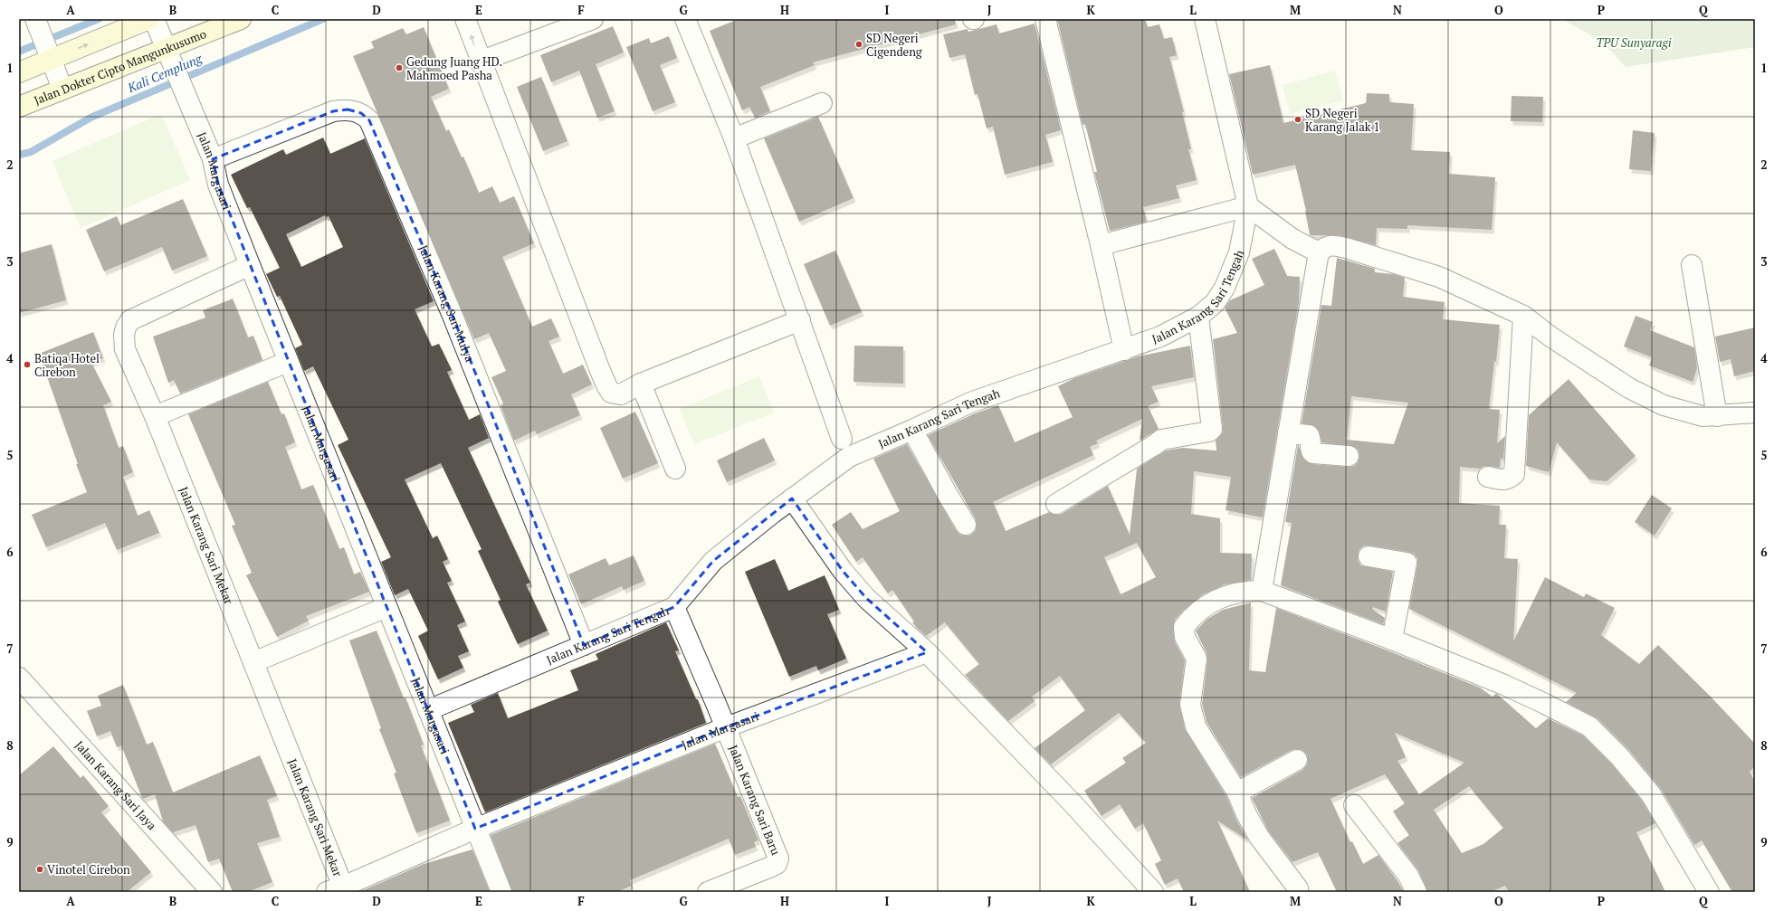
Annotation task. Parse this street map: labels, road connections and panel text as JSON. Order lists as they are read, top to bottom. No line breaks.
{"streets":{"main road":["Jalan Dokter Cipto Mangunkusumo"],"street":["Jalan Margasari","Jalan Karang Sari Tengah","Jalan Karang Sari Mulya","Jalan Karang Sari Mekar","Jalan Karang Sari Jaya","Jalan Karang Sari Baru"]},"crossings":[["Jalan Dokter Cipto Mangunkusumo","Jalan Margasari"],["Jalan Margasari","Jalan Karang Sari Tengah"],["Jalan Margasari","Jalan Karang Sari Mulya"],["Jalan Margasari","Jalan Karang Sari Mekar"],["Jalan Margasari","Jalan Karang Sari Baru"],["Jalan Karang Sari Tengah","Jalan Karang Sari Mulya"]],"water":["Kali Cemplung"],"parks":["TPU Sunyaragi"],"places":["SD Negeri Cigendeng","Gedung Juang HD. Mahmoed Pasha","SD Negeri Karang Jalak 1","Batiqa Hotel Cirebon","Vinotel Cirebon"],"grid":{"columns":["A","B","C","D","E","F","G","H","I","J","K","L","M","N","O","P","Q"],"rows":["1","2","3","4","5","6","7","8","9"]}}
